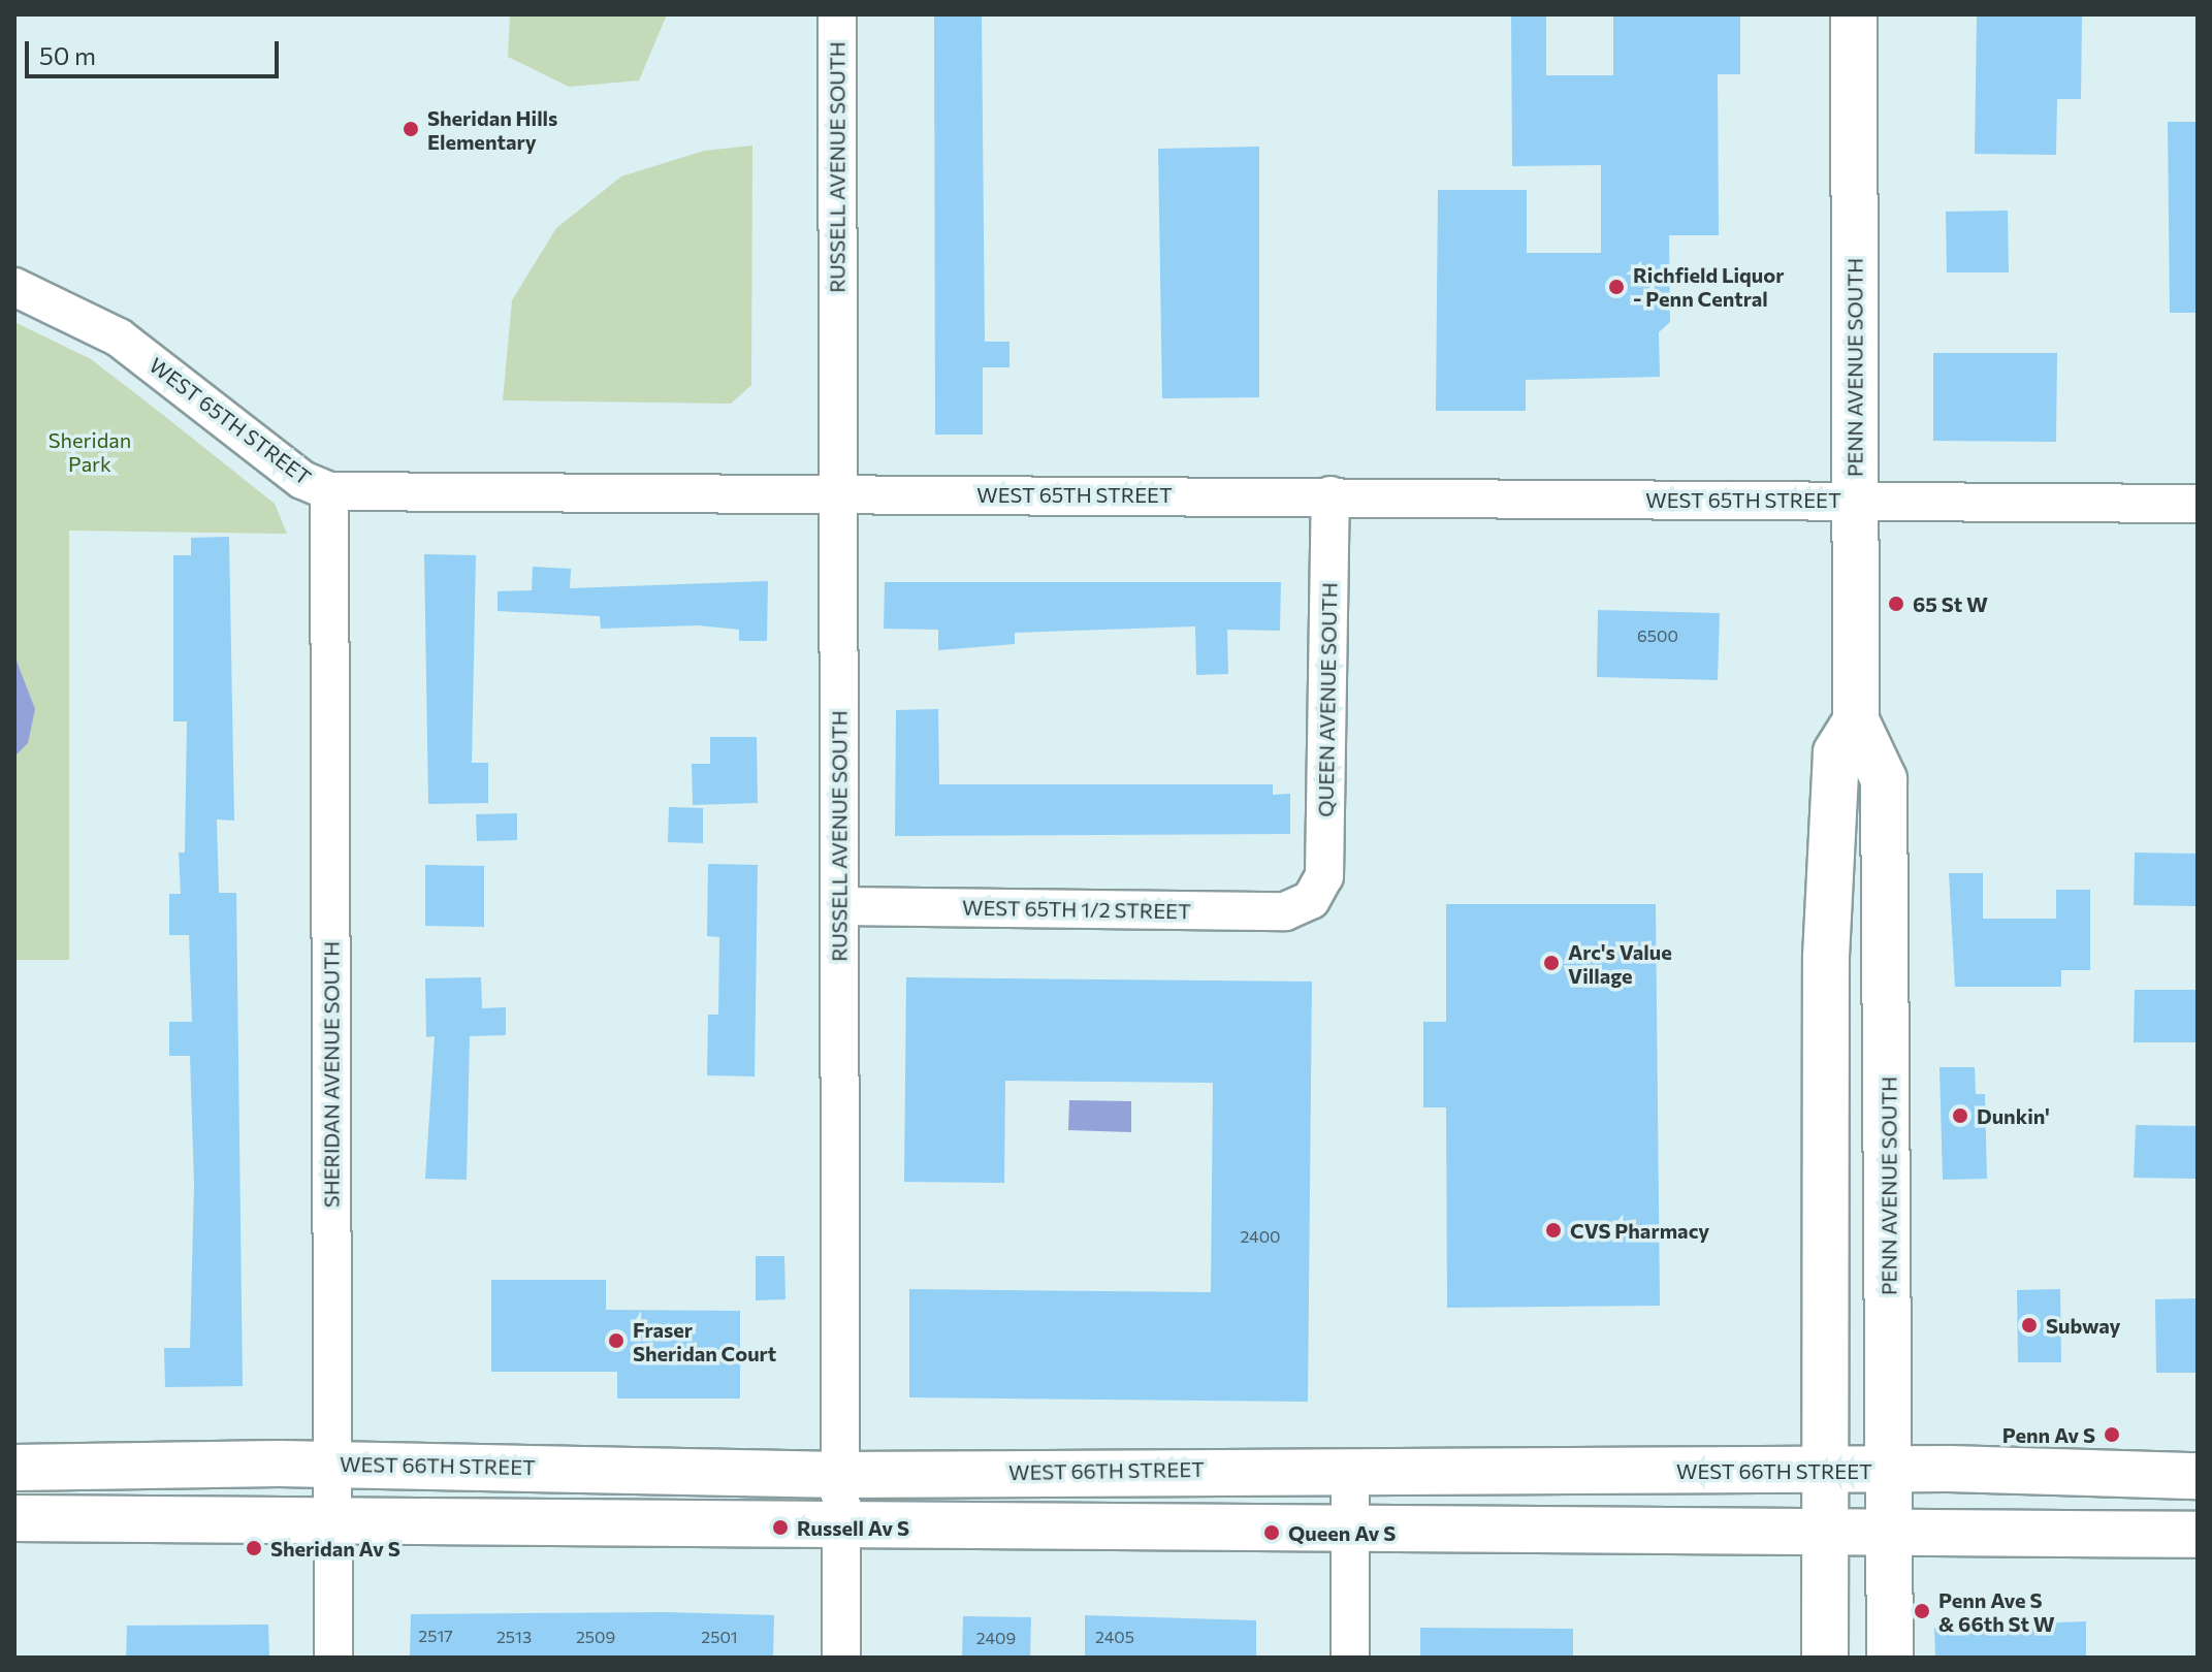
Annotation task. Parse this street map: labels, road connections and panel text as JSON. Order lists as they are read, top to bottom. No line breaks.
{"streets":{"main road":["PENN AVENUE SOUTH","WEST 66TH STREET"],"street":["RUSSELL AVENUE SOUTH","WEST 65TH STREET","QUEEN AVENUE SOUTH","WEST 65TH 1/2 STREET","SHERIDAN AVENUE SOUTH"]},"crossings":[["RUSSELL AVENUE SOUTH","WEST 65TH STREET"],["RUSSELL AVENUE SOUTH","WEST 65TH 1/2 STREET"],["RUSSELL AVENUE SOUTH","WEST 66TH STREET"],["PENN AVENUE SOUTH","WEST 65TH STREET"],["PENN AVENUE SOUTH","WEST 66TH STREET"],["WEST 65TH STREET","QUEEN AVENUE SOUTH"],["WEST 65TH STREET","SHERIDAN AVENUE SOUTH"],["QUEEN AVENUE SOUTH","WEST 65TH 1/2 STREET"],["SHERIDAN AVENUE SOUTH","WEST 66TH STREET"]],"parks":["Sheridan Park"],"places":["Sheridan Hills Elementary","Richfield Liquor - Penn Central","65 St W","Arc's Value Village","Dunkin'","CVS Pharmacy","Subway","Fraser Sheridan Court","Penn Av S","Russell Av S","Queen Av S","Sheridan Av S","Penn Ave S & 66th St W"],"house_numbers":["6500","2400","2517","2513","2509","2501","2405","2409"],"scale_bar":"50 m"}
